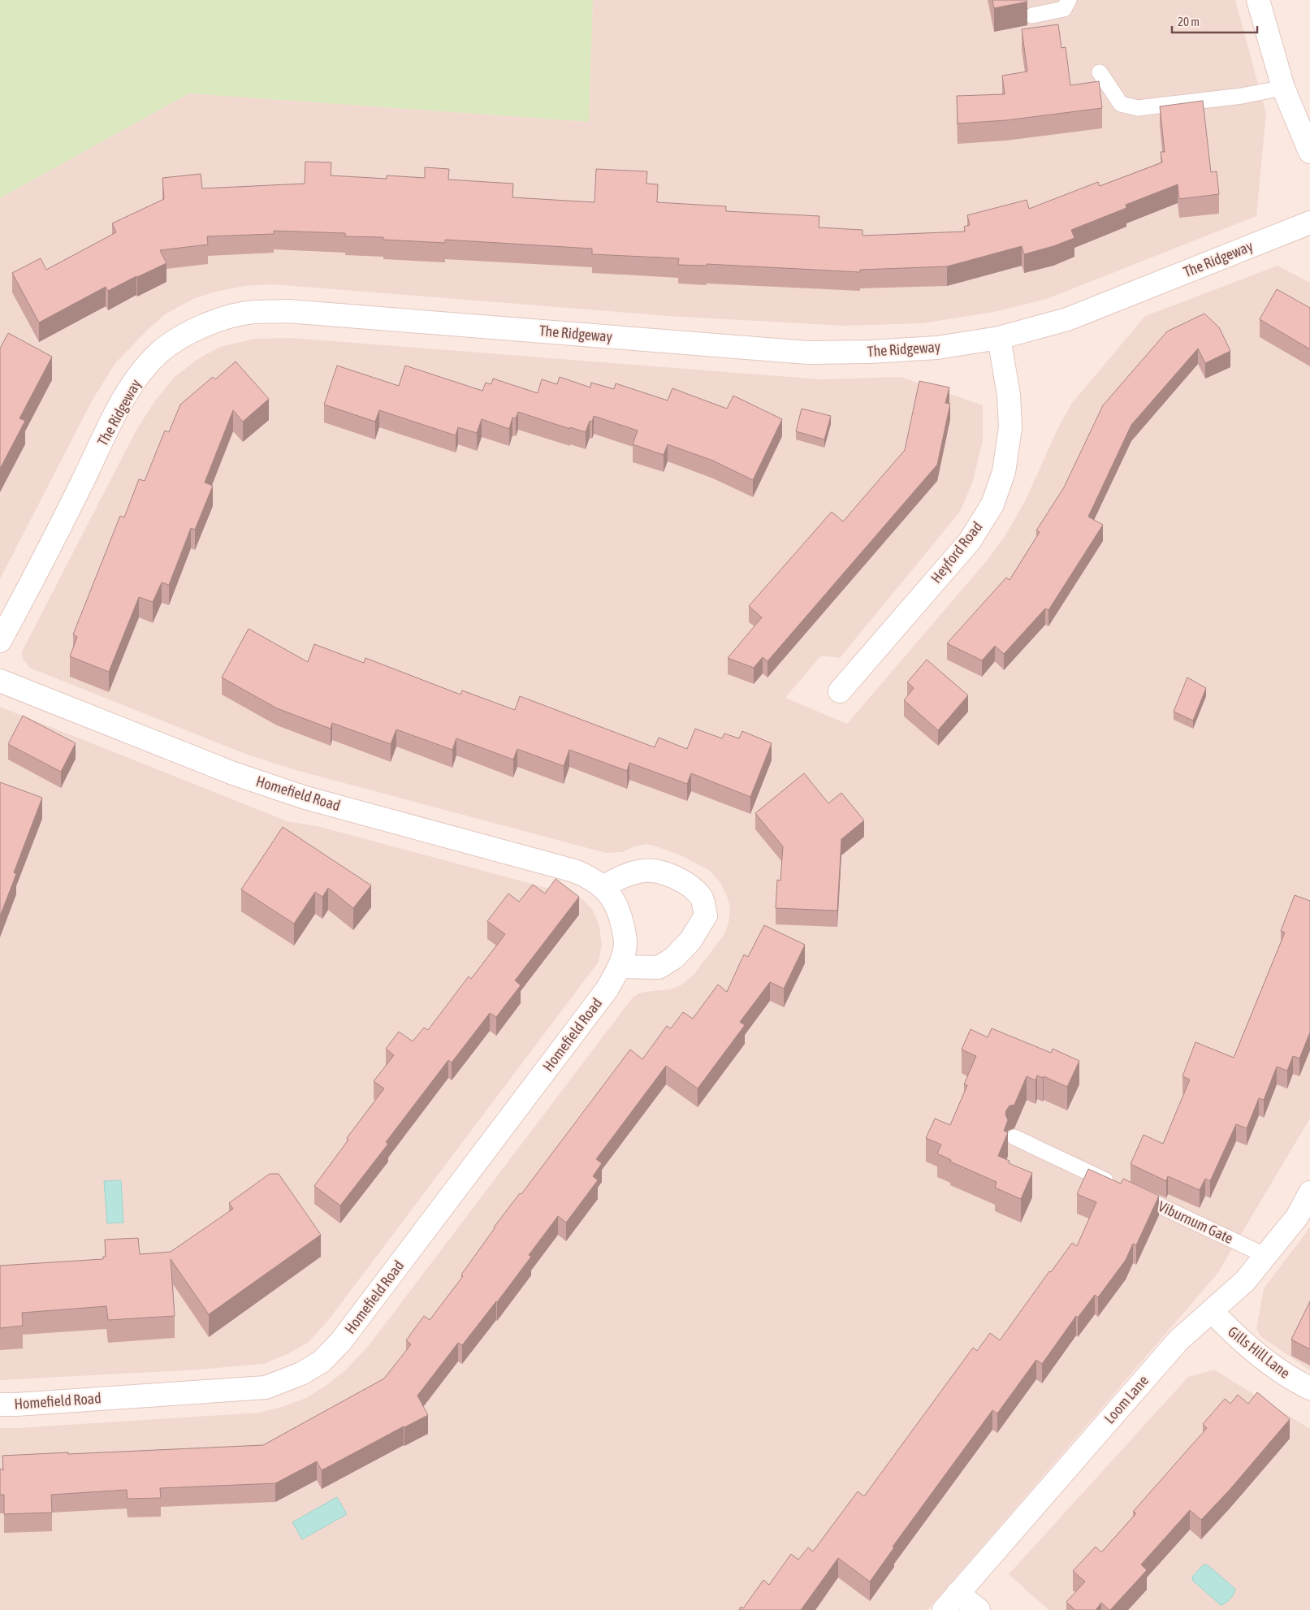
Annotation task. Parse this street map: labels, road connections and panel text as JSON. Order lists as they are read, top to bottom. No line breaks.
{"streets":{"street":["The Ridgeway","Heyford Road","Homefield Road","Gills Hill Lane","Loom Lane"],"lane":["Viburnum Gate"]},"crossings":[["The Ridgeway","Heyford Road"],["Viburnum Gate","Loom Lane"],["Gills Hill Lane","Loom Lane"]],"scale_bar":"20 m"}
